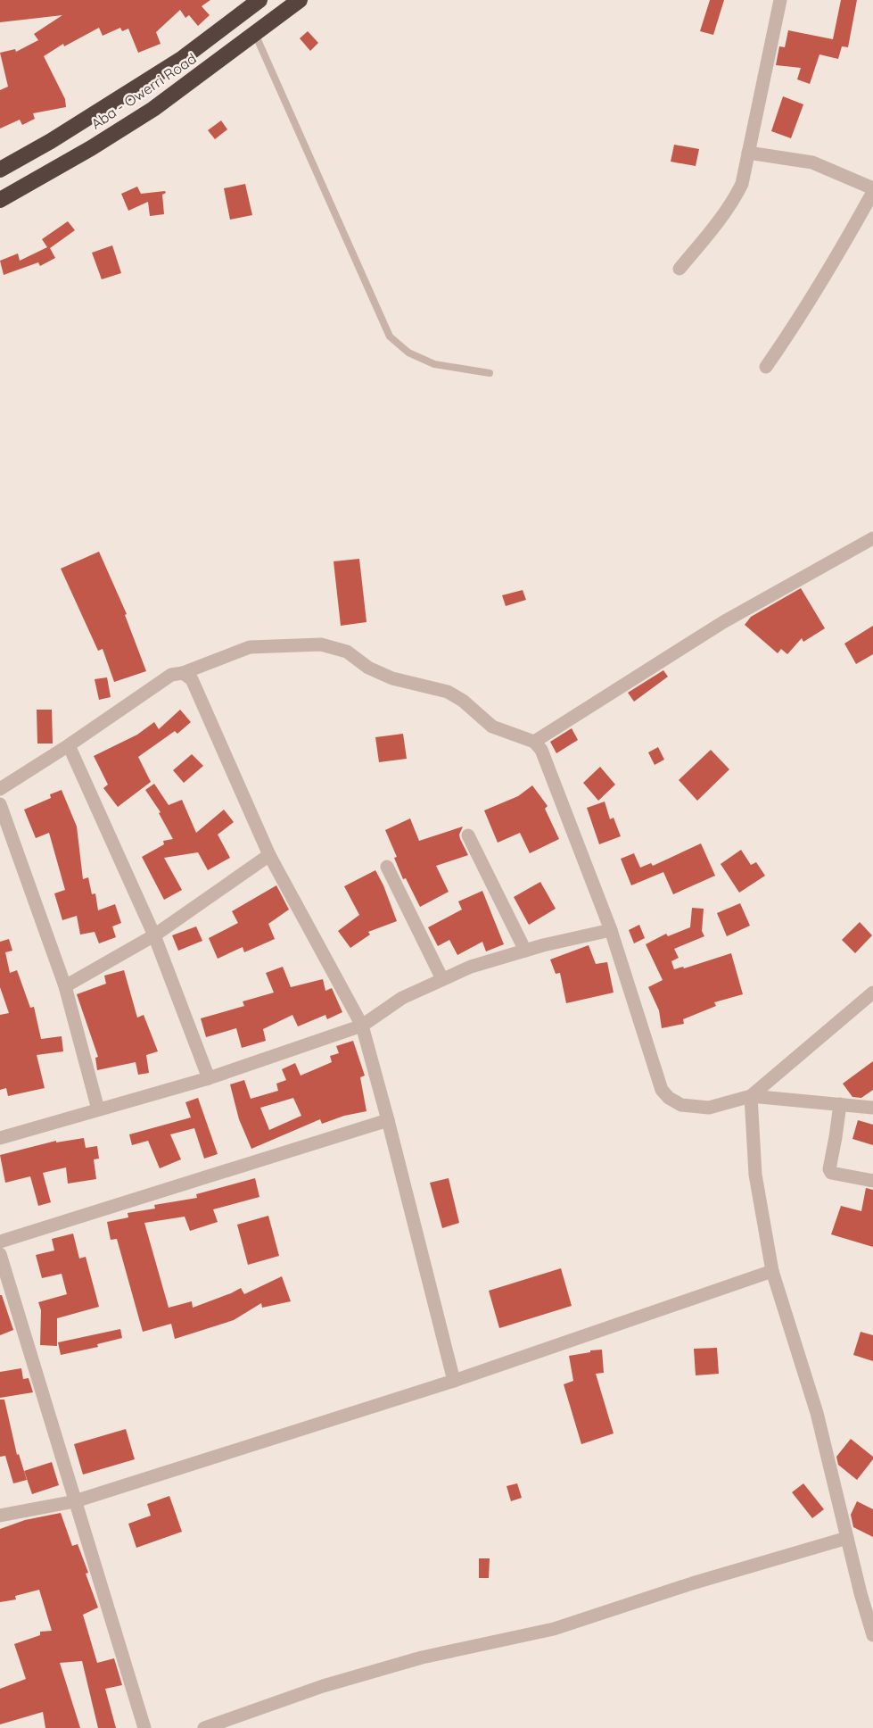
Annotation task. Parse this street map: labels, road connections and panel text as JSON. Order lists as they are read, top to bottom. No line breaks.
{"streets":{"highway":["Aba - Owerri Road"]}}
